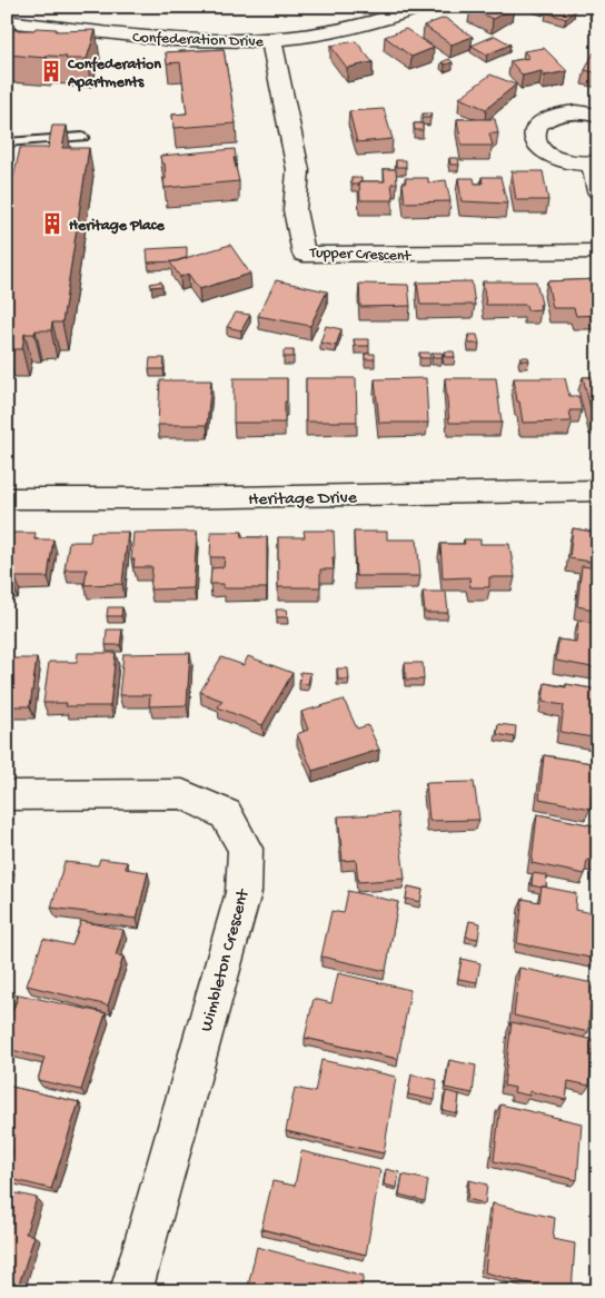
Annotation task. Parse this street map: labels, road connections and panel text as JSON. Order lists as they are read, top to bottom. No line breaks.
{"streets":{"street":["Confederation Drive","Tupper Crescent","Heritage Drive","Wimbleton Crescent"]},"crossings":[["Confederation Drive","Tupper Crescent"]],"places":{"building":["Confederation Apartments","Heritage Place"]}}
